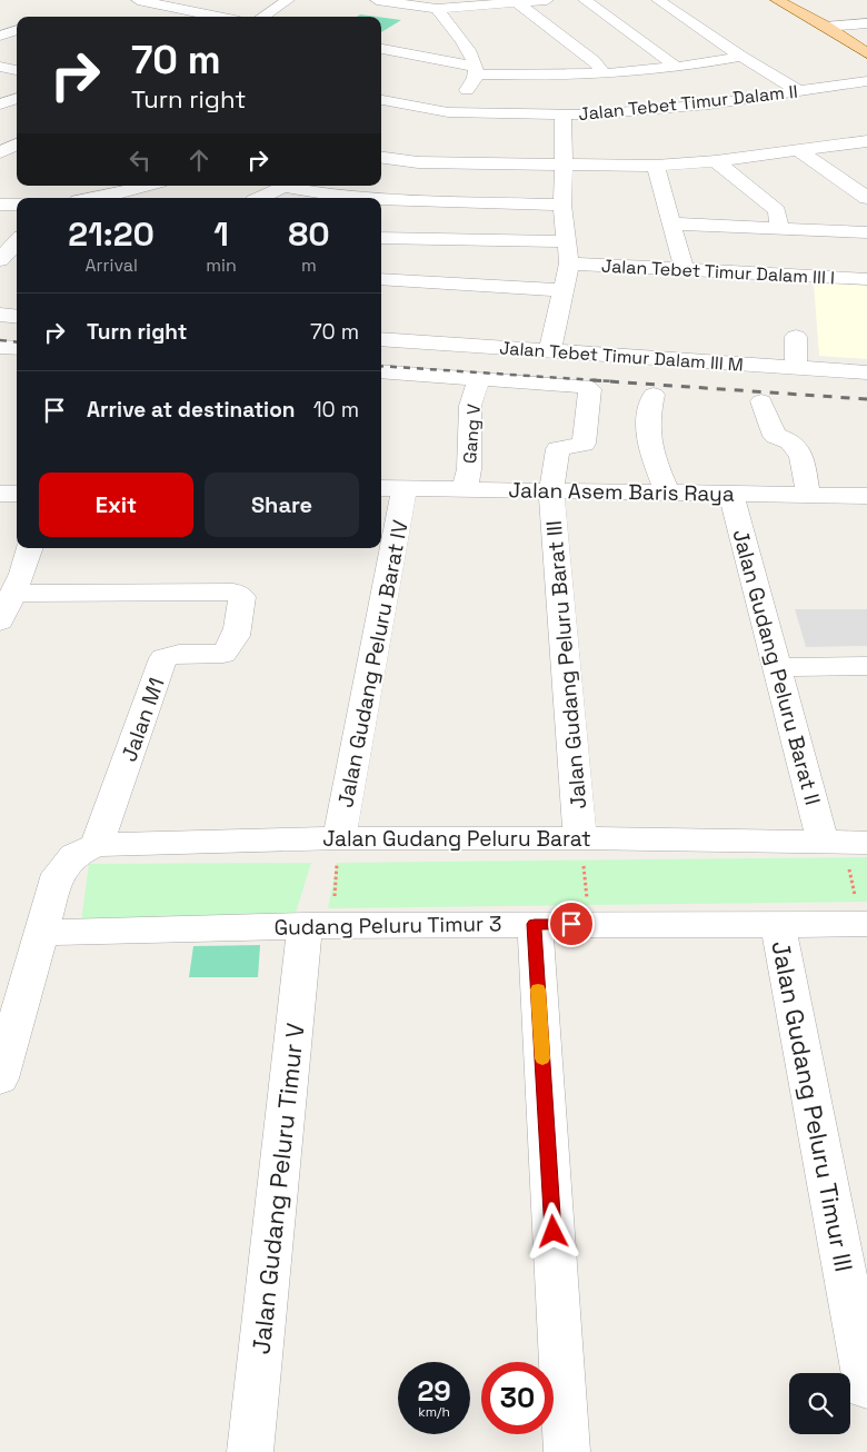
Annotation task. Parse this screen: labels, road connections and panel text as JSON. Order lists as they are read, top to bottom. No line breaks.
{"streets":{"street":["Jalan Tebet Timur Dalam II","Jalan Tebet Timur Dalam III I","Jalan Tebet Timur Dalam III M","Gang V","Jalan Asem Baris Raya","Jalan Gudang Peluru Barat IV","Jalan Gudang Peluru Barat III","Jalan Gudang Peluru Barat II","Jalan M1","Jalan Gudang Peluru Barat","Gudang Peluru Timur 3","Jalan Gudang Peluru Timur III","Jalan Gudang Peluru Timur V"]},"crossings":[["Gang V","Jalan Asem Baris Raya"],["Gang V","Jalan Gudang Peluru Barat III"],["Jalan Asem Baris Raya","Jalan Gudang Peluru Barat IV"],["Jalan Asem Baris Raya","Jalan Gudang Peluru Barat III"],["Jalan Asem Baris Raya","Jalan Gudang Peluru Barat II"],["Jalan Gudang Peluru Barat IV","Jalan Gudang Peluru Barat"],["Jalan Gudang Peluru Barat III","Jalan Gudang Peluru Barat"],["Jalan Gudang Peluru Barat II","Jalan Gudang Peluru Barat"],["Jalan M1","Jalan Gudang Peluru Barat"],["Jalan Gudang Peluru Barat","Gudang Peluru Timur 3"],["Gudang Peluru Timur 3","Jalan Gudang Peluru Timur III"],["Gudang Peluru Timur 3","Jalan Gudang Peluru Timur V"]],"page":{"turn":["70 m","Turn right"],"eta":["21:20","Arrival","1","min","80","m"],"list":[{"name":"Turn right","value":"70 m"},{"name":"Arrive at destination","value":"10 m"}],"buttons":["Exit","Share"],"speed":"29 km/h","limit":"30"}}
